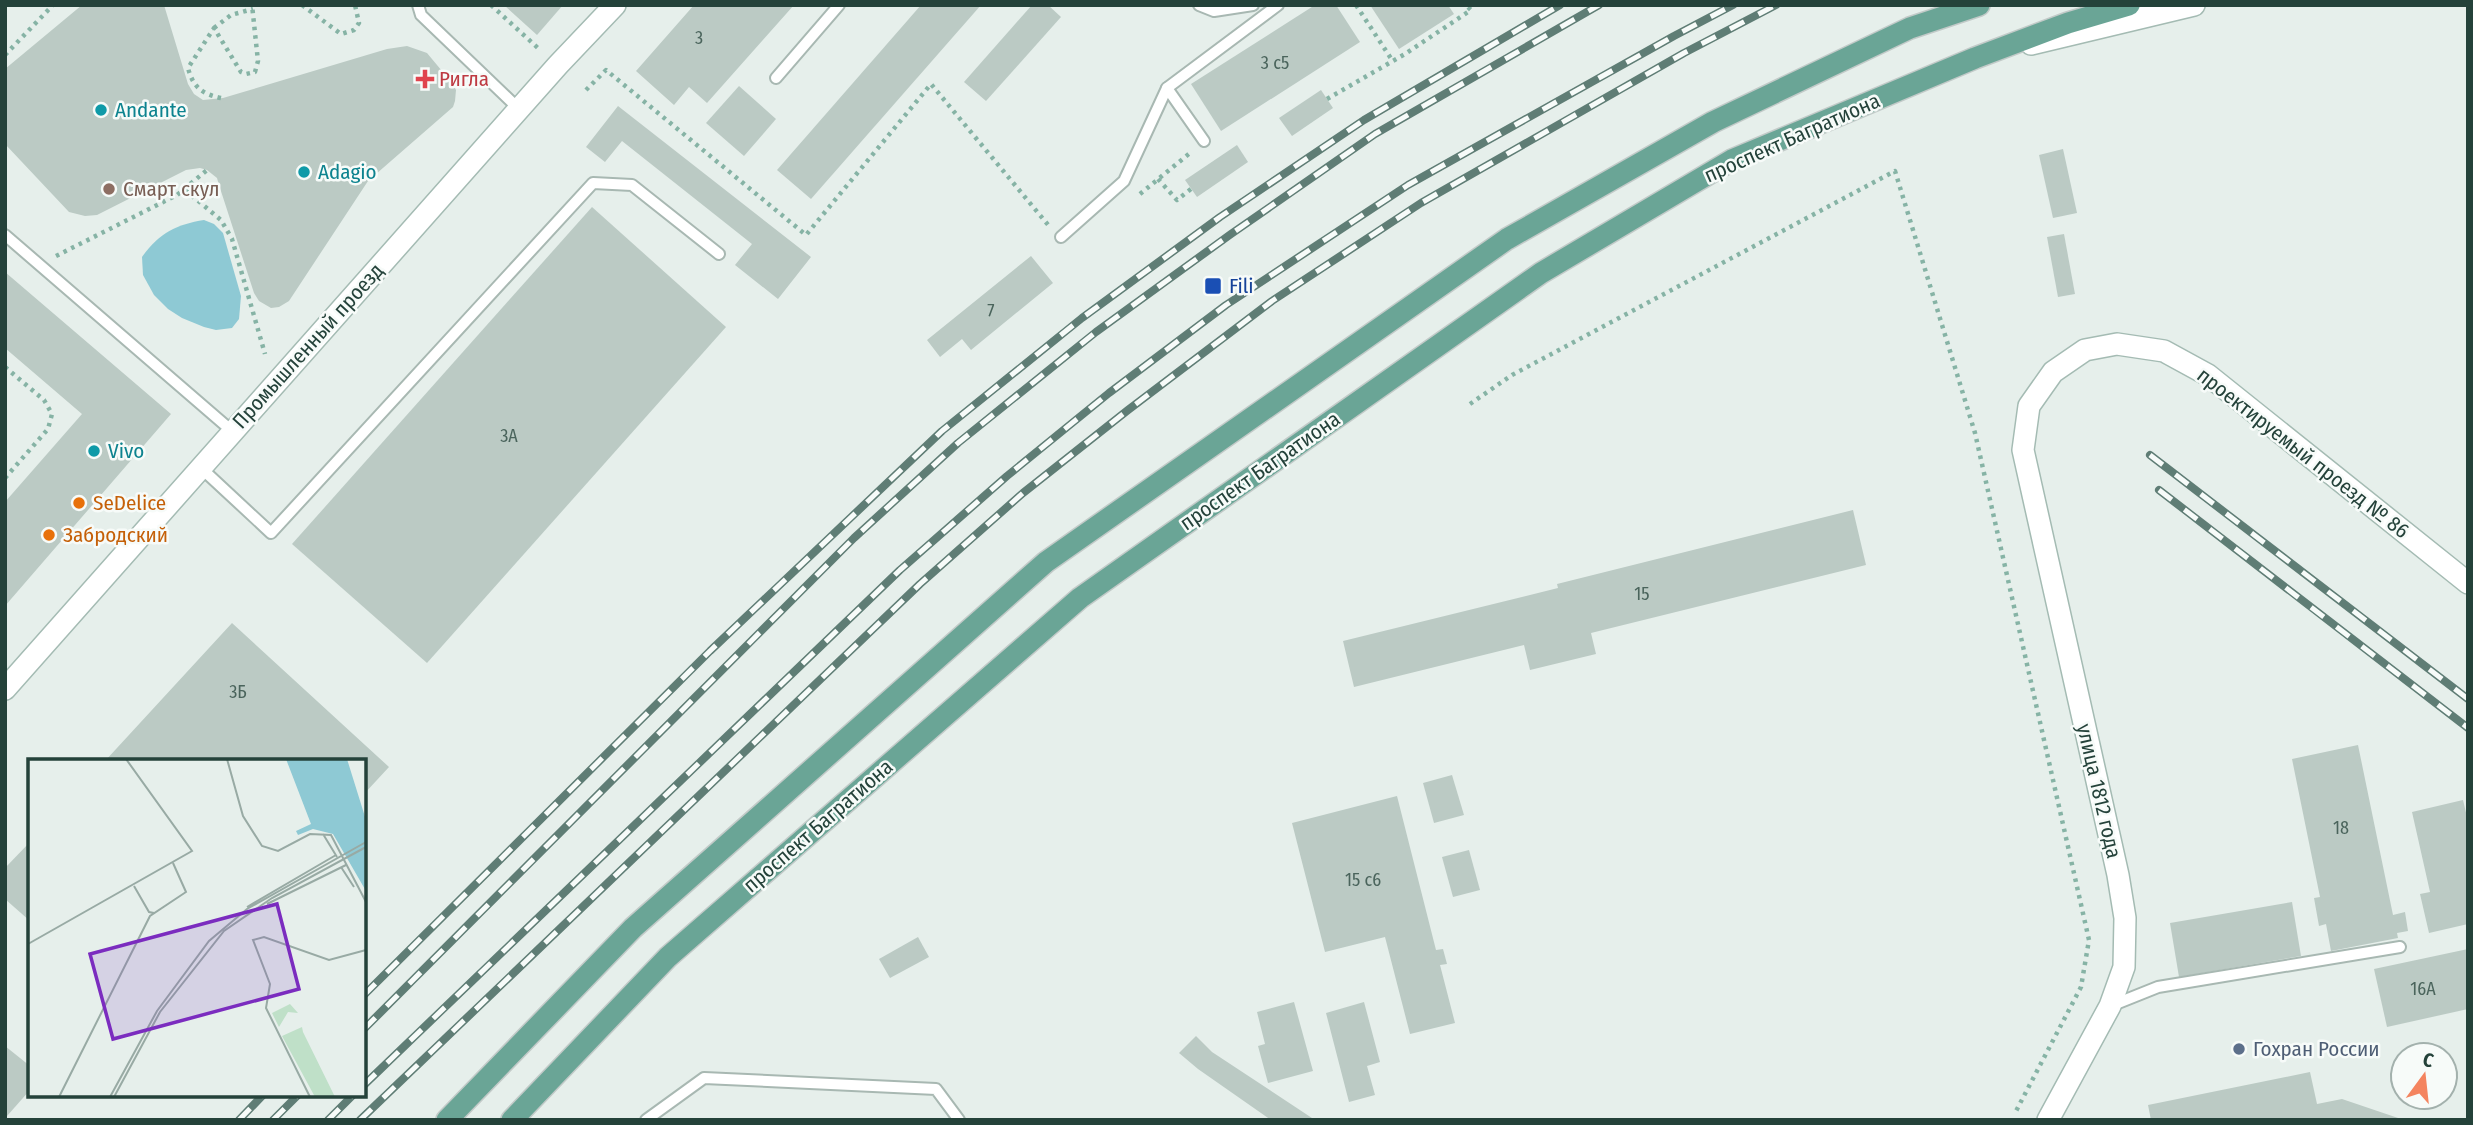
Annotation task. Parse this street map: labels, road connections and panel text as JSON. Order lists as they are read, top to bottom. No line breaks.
{"streets":{"main road":["проспект Багратиона"],"street":["Промышленный проезд","проектируемый проезд № 86","улица 1812 года"]},"crossings":[["проектируемый проезд № 86","улица 1812 года"]],"places":{"health":["Ригла"],"other":["Andante","Adagio","Смарт скул","Vivo","SeDelice","Забродский","Гохран России"],"transit":["Fili"]},"house_numbers":["3","3 с5","7","3А","15","3Б","18","15 с6","16А"],"north":"top"}
